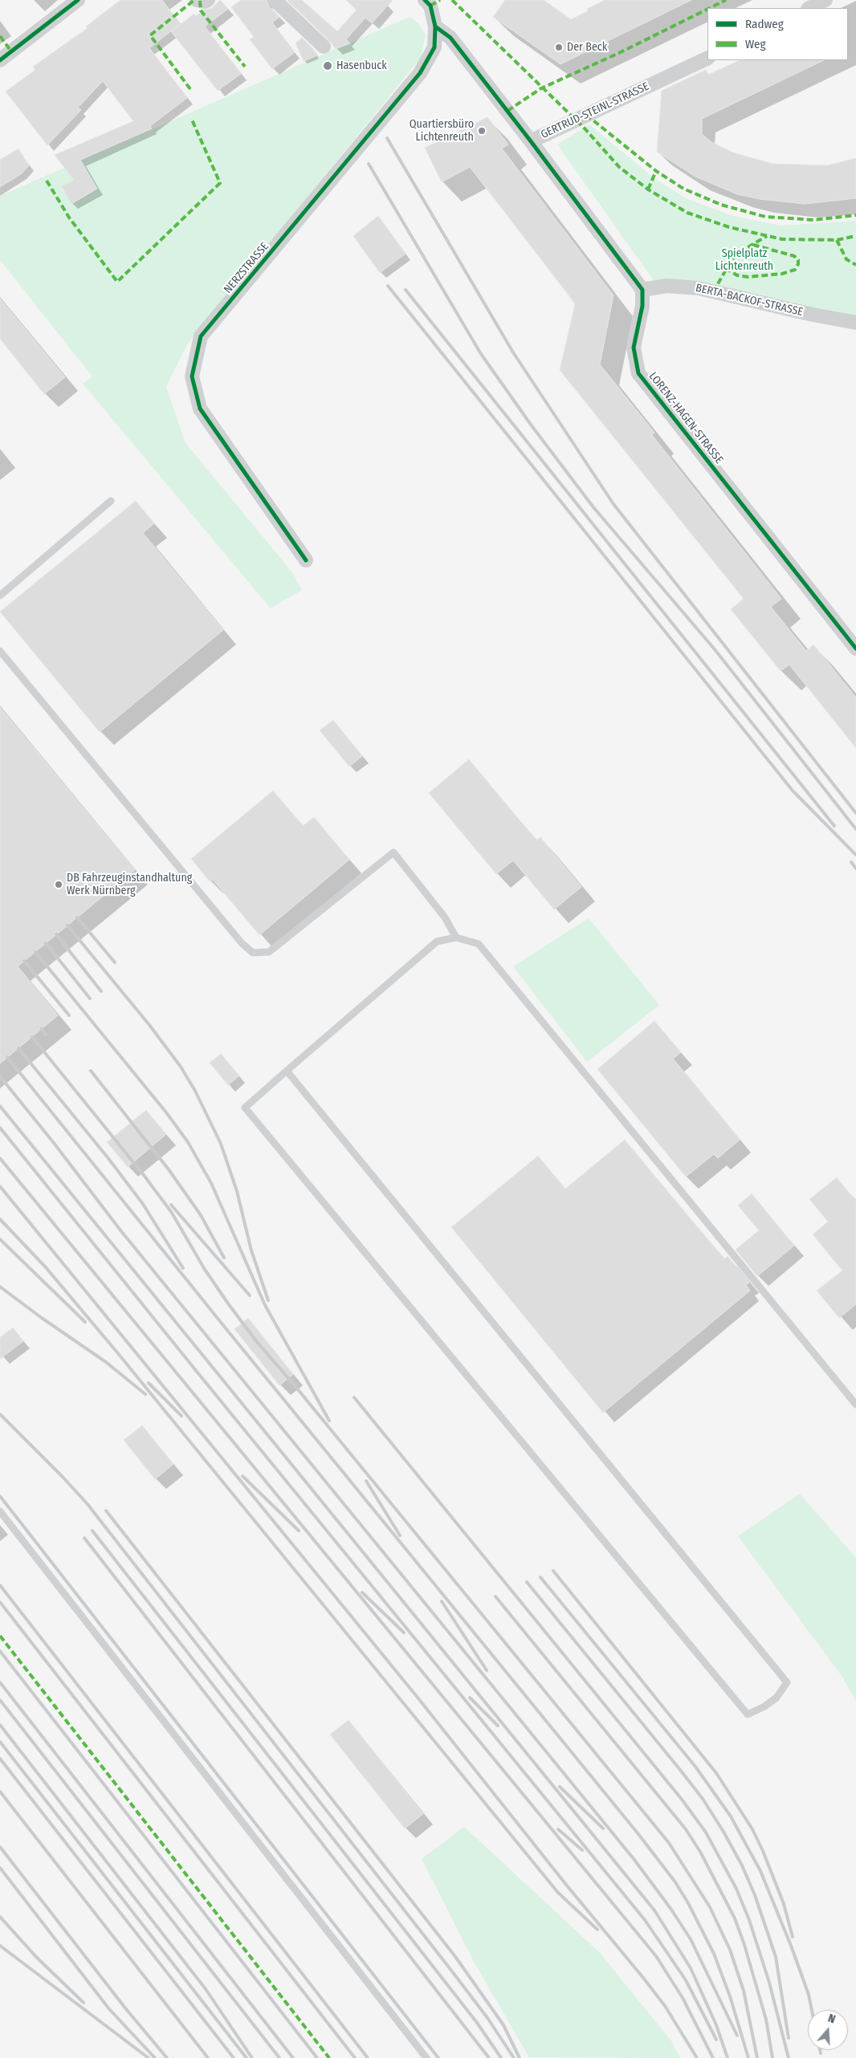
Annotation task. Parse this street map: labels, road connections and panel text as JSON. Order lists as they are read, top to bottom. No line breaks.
{"streets":{"street":["GERTRUD-STEINL-STRASSE","NERZSTRASSE","BERTA-BACKOF-STRASSE","LORENZ-HAGEN-STRASSE"]},"crossings":[["GERTRUD-STEINL-STRASSE","NERZSTRASSE"],["BERTA-BACKOF-STRASSE","LORENZ-HAGEN-STRASSE"]],"parks":["Spielplatz Lichtenreuth"],"places":["Der Beck","Hasenbuck","Quartiersbüro Lichtenreuth","DB Fahrzeuginstandhaltung Werk Nürnberg"],"legend":["Radweg","Weg"],"north":"top"}
